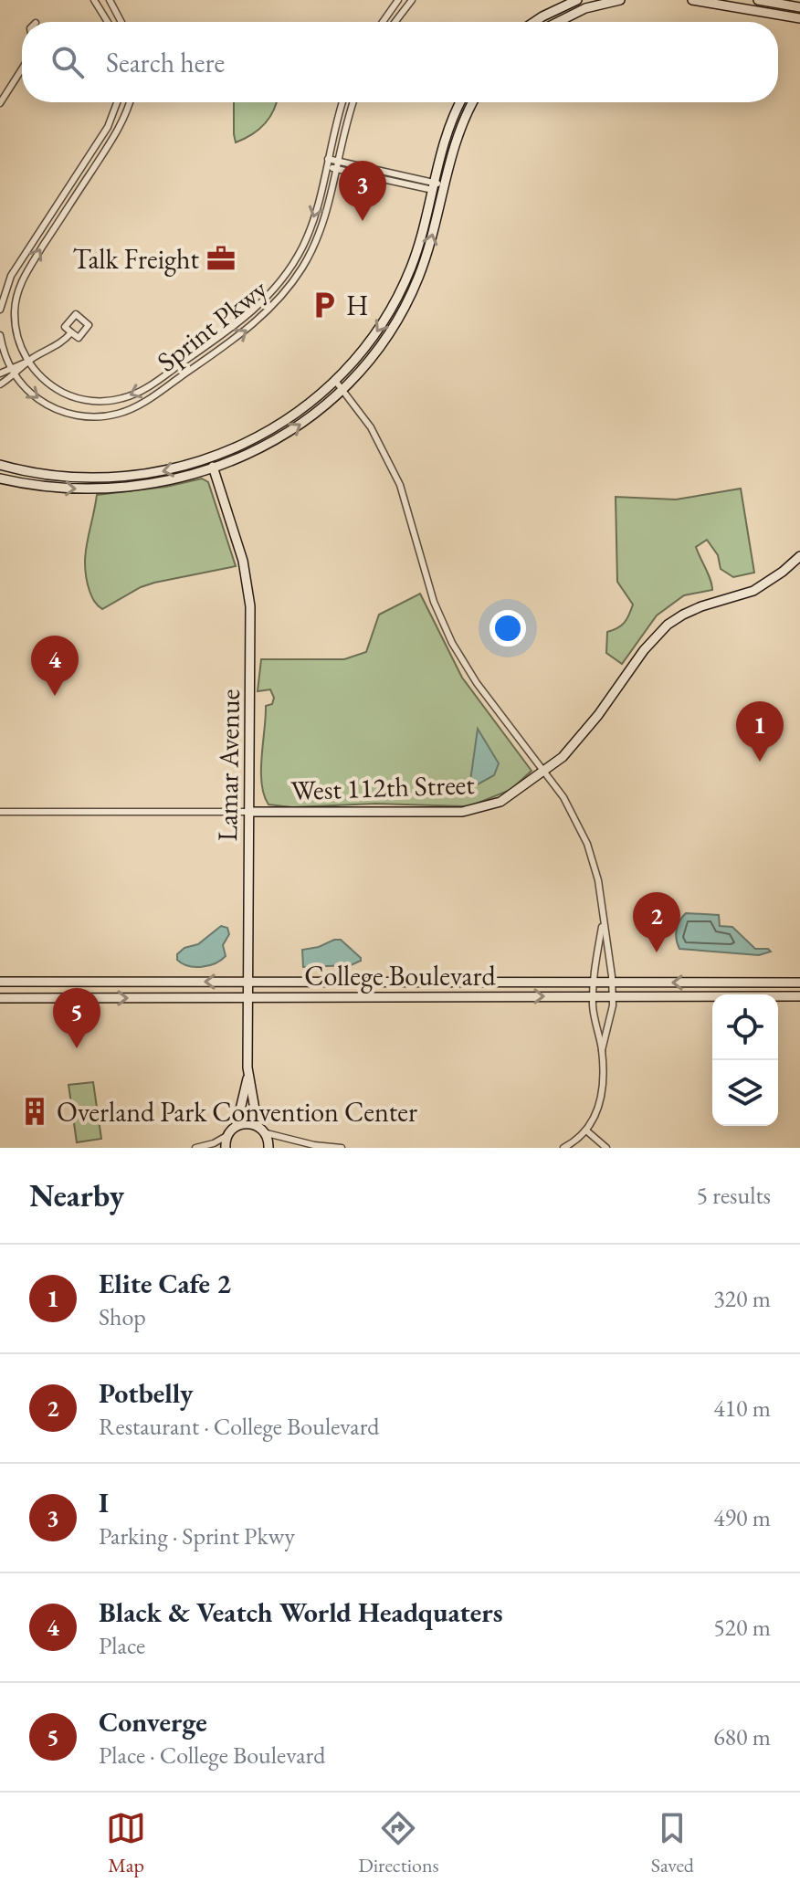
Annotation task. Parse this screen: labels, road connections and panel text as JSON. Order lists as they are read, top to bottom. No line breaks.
{"streets":{"street":["Sprint Pkwy","Lamar Avenue","West 112th Street","College Boulevard"]},"crossings":[["Lamar Avenue","West 112th Street"],["Lamar Avenue","College Boulevard"]],"places":{"office":["Talk Freight"],"parking":["H"],"building":["Overland Park Convention Center"]},"page":{"search":"Search here","pins":["3","4","1","2","5"],"heading":["Nearby","5 results"],"list":[{"mark":"1","name":"Elite Cafe 2","note":"Shop","value":"320 m"},{"mark":"2","name":"Potbelly","note":"Restaurant · College Boulevard","value":"410 m"},{"mark":"3","name":"I","note":"Parking · Sprint Pkwy","value":"490 m"},{"mark":"4","name":"Black & Veatch World Headquaters","note":"Place","value":"520 m"},{"mark":"5","name":"Converge","note":"Place · College Boulevard","value":"680 m"}],"nav":["Map","Directions","Saved"]}}
